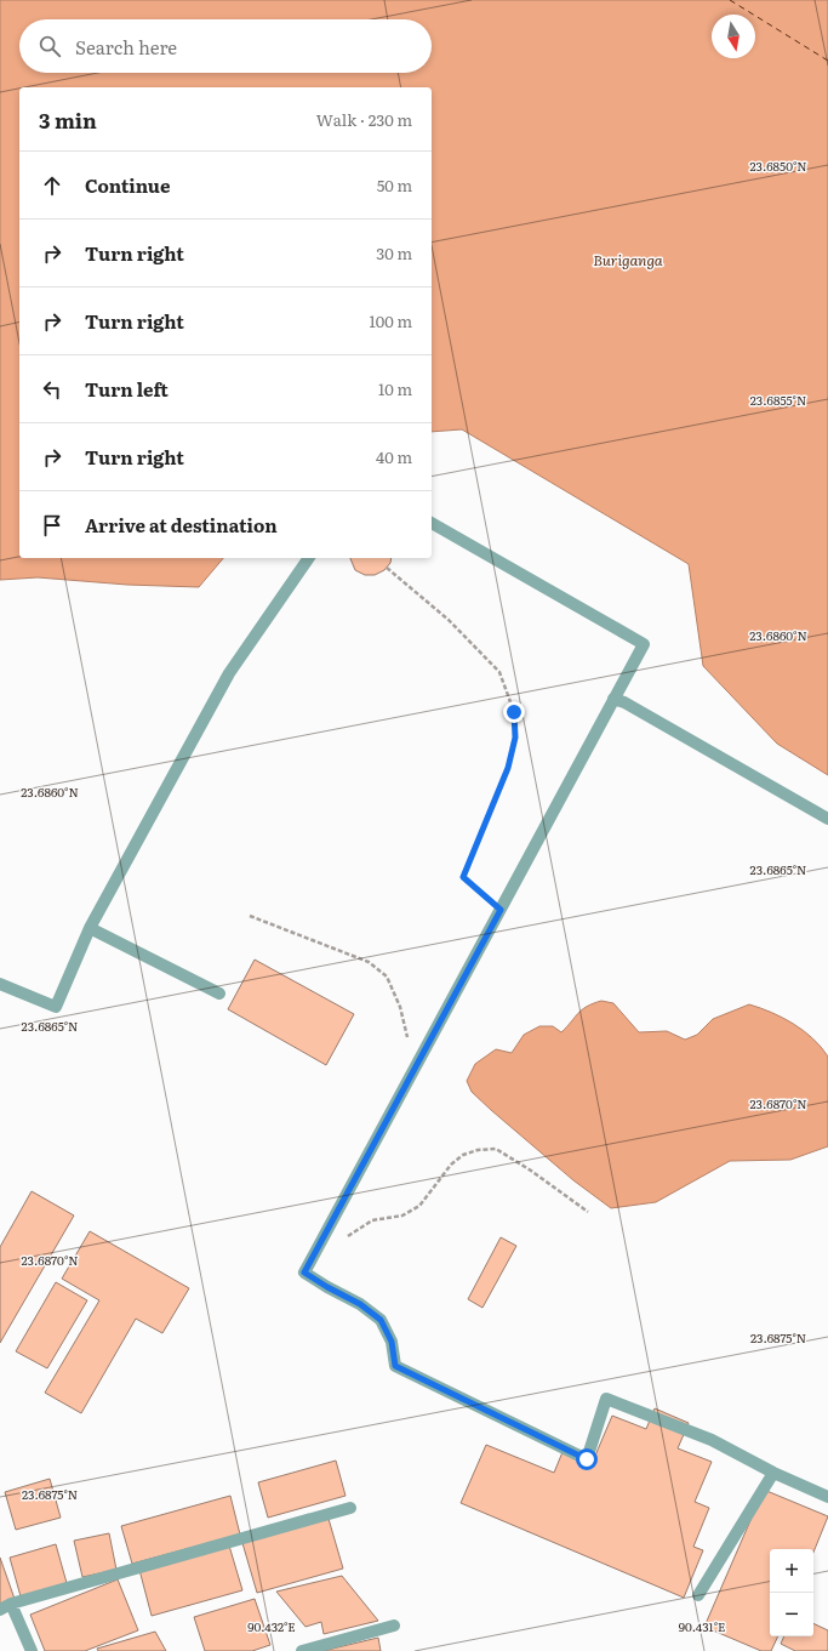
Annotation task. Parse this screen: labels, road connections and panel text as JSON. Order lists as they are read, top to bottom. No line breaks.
{"water":["Buriganga"],"north":"bottom","page":{"search":"Search here","heading":["3 min","Walk · 230 m"],"list":[["Continue","50 m"],["Turn right","30 m"],["Turn right","100 m"],["Turn left","10 m"],["Turn right","40 m"],"Arrive at destination"],"map_buttons":["+","−"]},"coordinates":["23.6850°N","23.6855°N","23.6860°N","23.6865°N","23.6870°N","23.6875°N","90.432°E","90.431°E"]}
